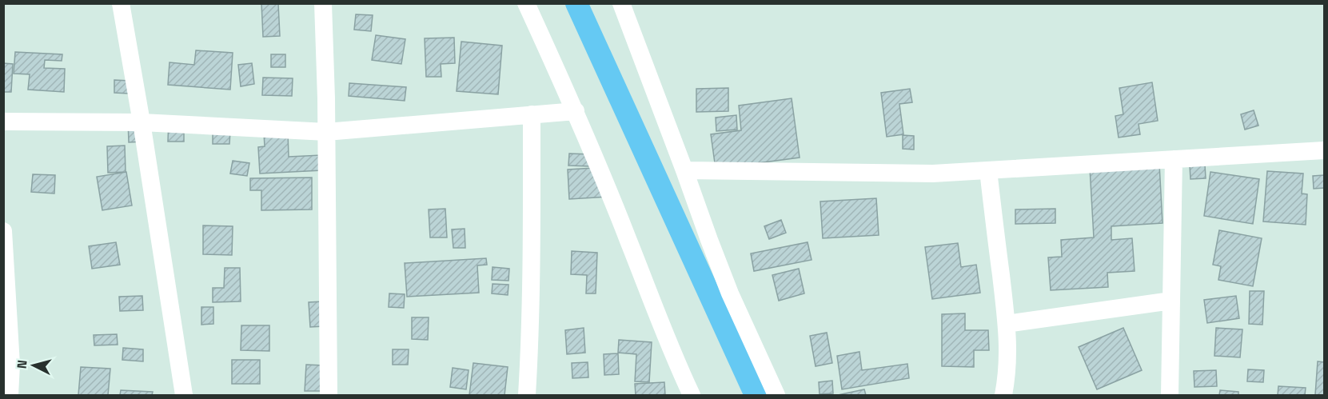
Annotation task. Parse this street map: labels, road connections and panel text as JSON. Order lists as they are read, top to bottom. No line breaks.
{"north":"left"}
